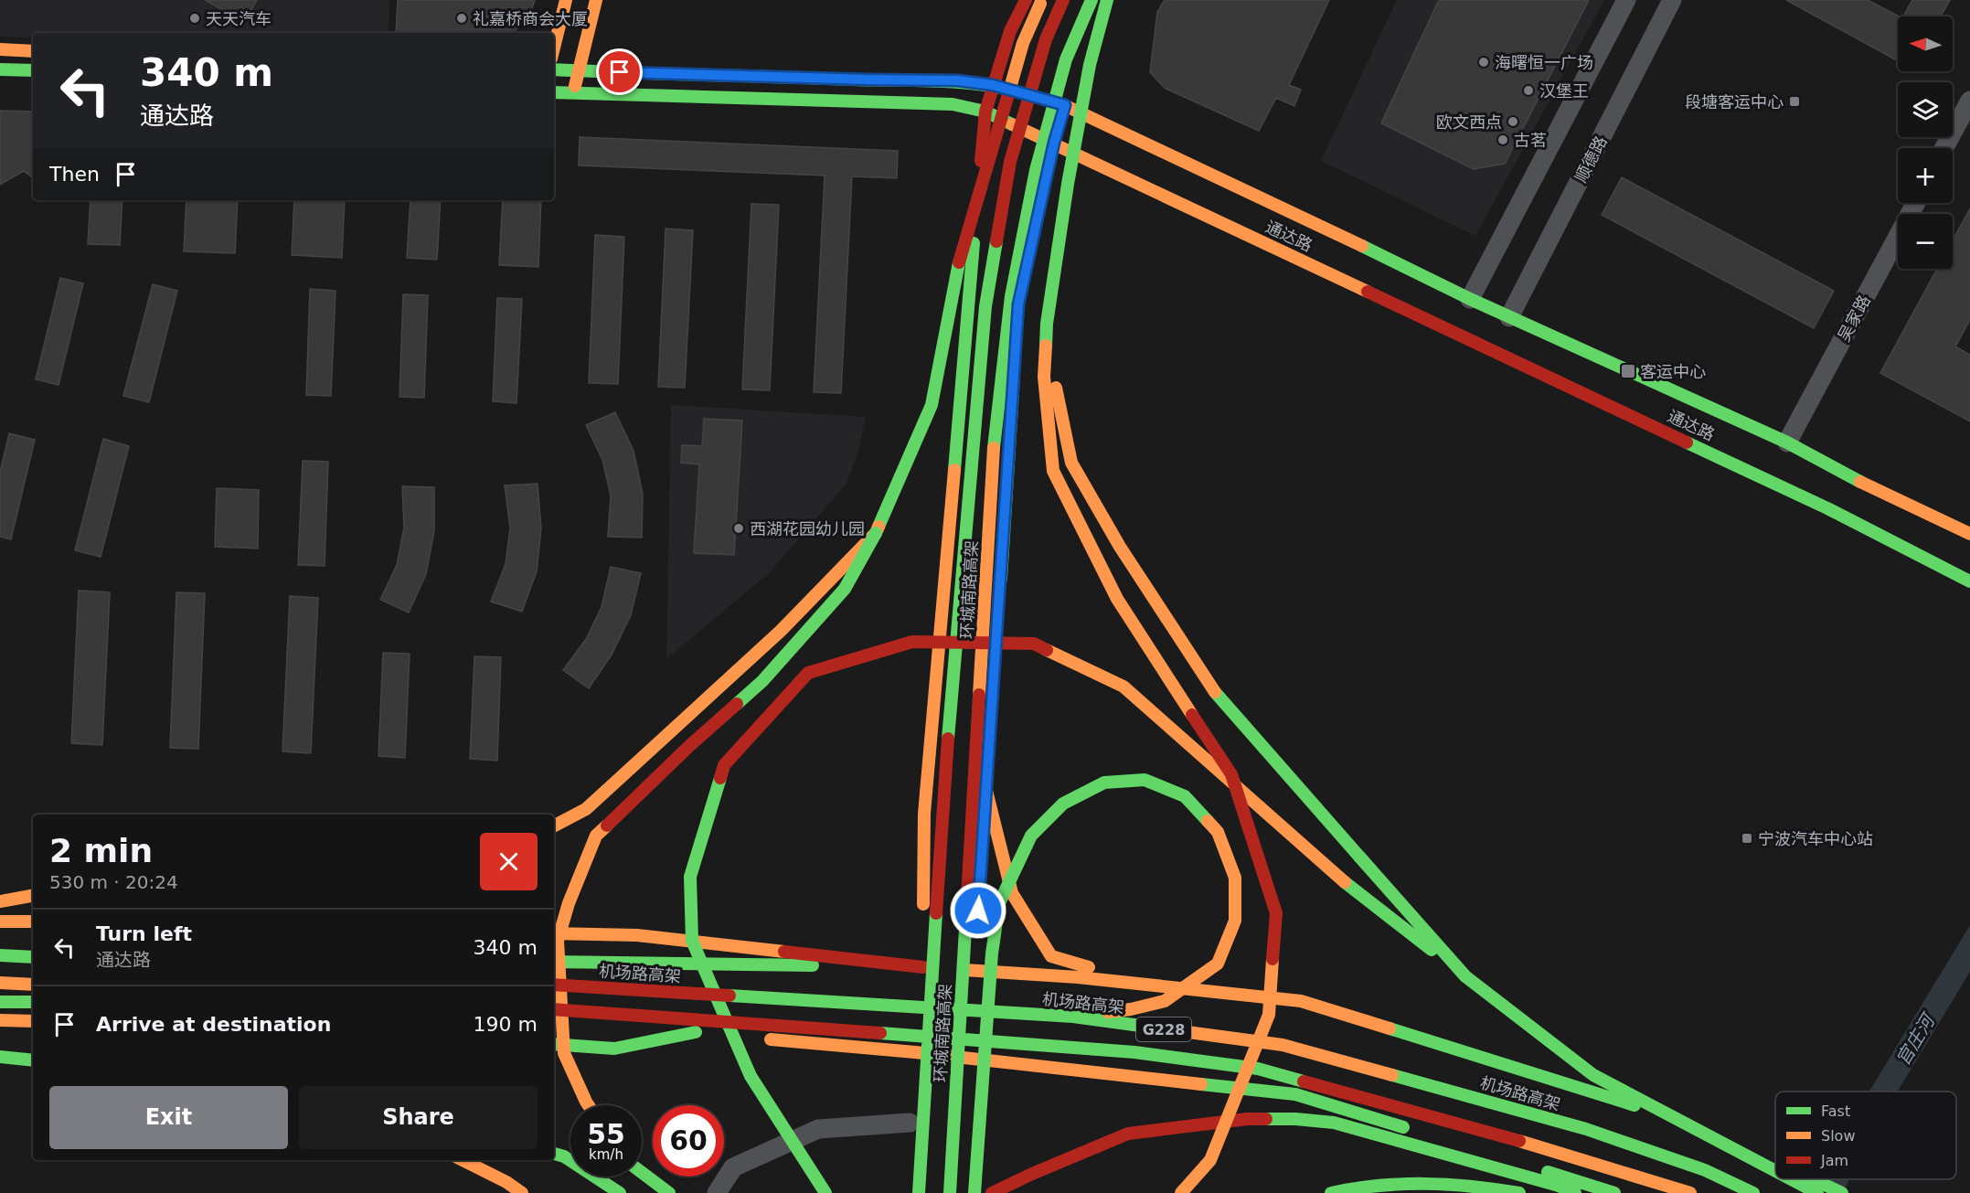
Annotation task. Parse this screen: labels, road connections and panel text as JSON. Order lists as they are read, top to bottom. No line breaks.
{"streets":{"main road":["通达路","环城南路高架","机场路高架","G228"],"street":["顺德路","吴家路"]},"crossings":[["顺德路","通达路"],["通达路","吴家路"]],"water":["官庄河"],"places":{"other":["天天汽车","礼嘉桥商会大厦","海曙恒一广场","汉堡王","欧文西点","古茗","西湖花园幼儿园"],"transit":["段塘客运中心","客运中心","宁波汽车中心站"]},"legend":["Fast","Slow","Jam"],"north":"left","page":{"map_buttons":["+","−"],"turn":["340 m","通达路"],"then":"Then","heading":["2 min","530 m · 20:24"],"list":[{"name":"Turn left","note":"通达路","value":"340 m"},{"name":"Arrive at destination","value":"190 m"}],"buttons":["Exit","Share"],"speed":"55 km/h","limit":"60"}}
